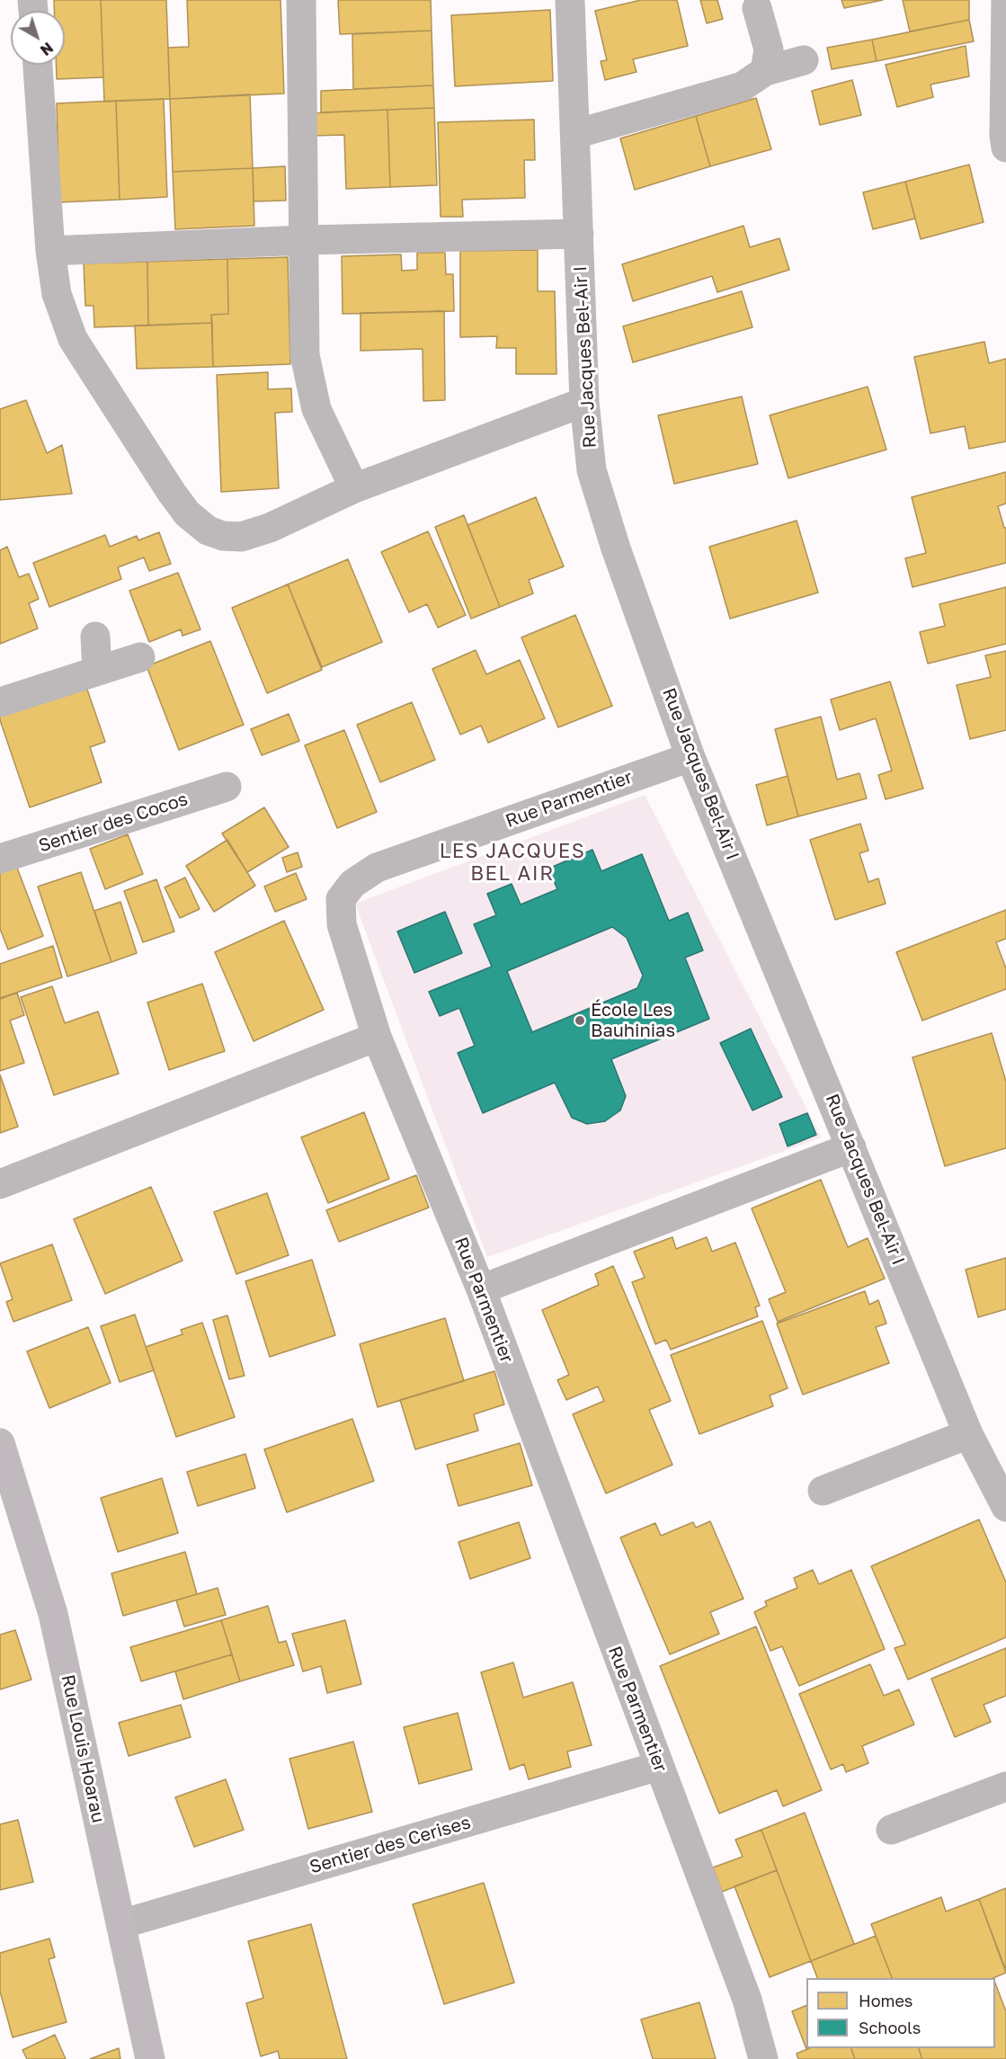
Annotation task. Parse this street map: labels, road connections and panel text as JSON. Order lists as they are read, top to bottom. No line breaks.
{"streets":{"main road":["Rue Louis Hoarau"],"street":["Rue Jacques Bel-Air I","Rue Parmentier","Sentier des Cocos","Sentier des Cerises"]},"crossings":[["Rue Jacques Bel-Air I","Rue Parmentier"],["Rue Parmentier","Sentier des Cerises"],["Rue Louis Hoarau","Sentier des Cerises"]],"districts":["LES JACQUES BEL AIR"],"places":["École Les Bauhinias"],"legend":["Homes","Schools"],"north":"bottom right"}
